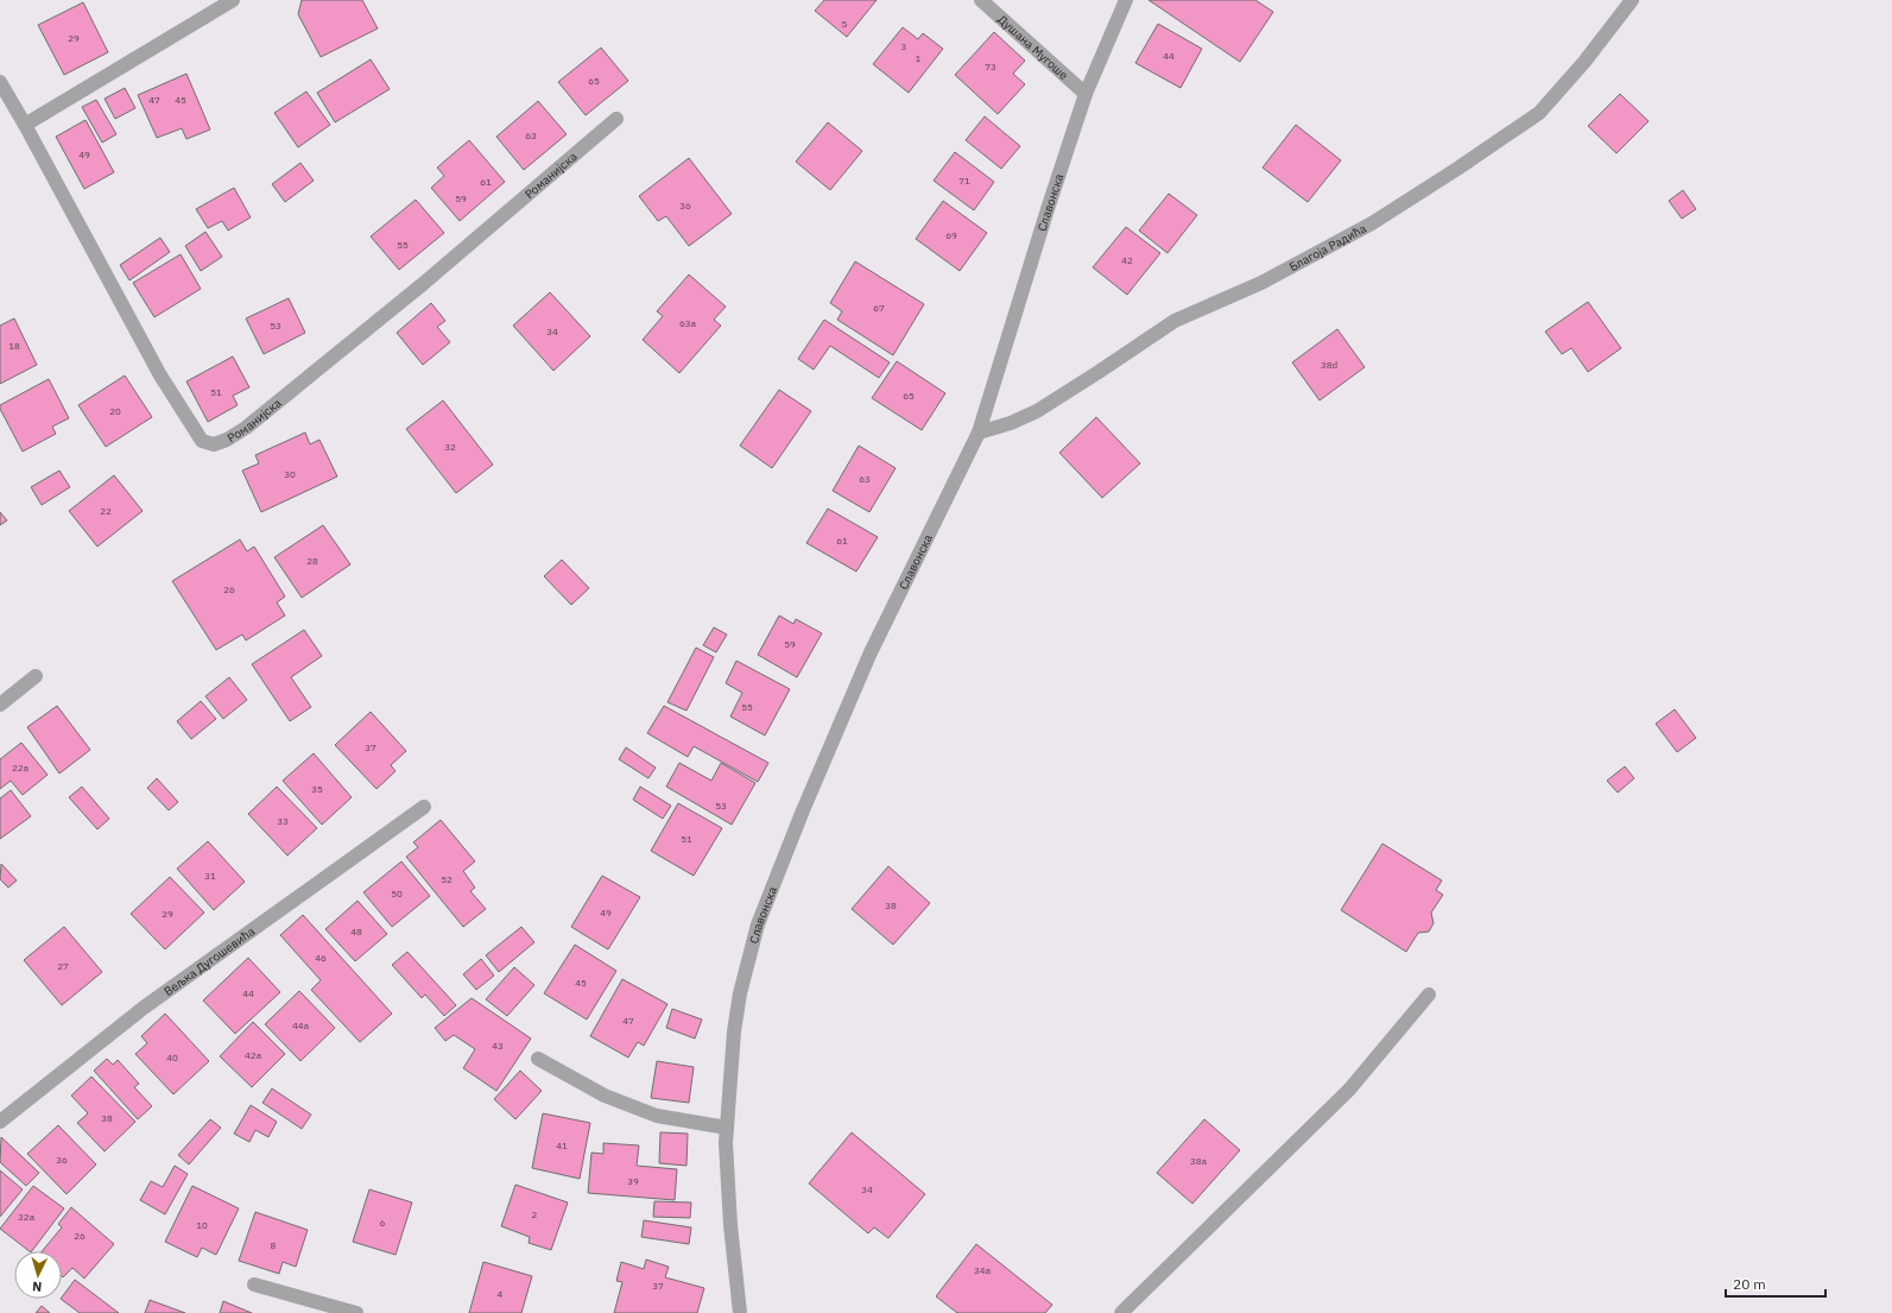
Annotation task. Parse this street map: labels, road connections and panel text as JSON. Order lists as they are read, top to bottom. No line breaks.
{"streets":{"street":["Душана Мугоше","Романијска","Славонска","Благоја Радића","Вељка Дугошевића"]},"crossings":[["Душана Мугоше","Славонска"],["Славонска","Благоја Радића"]],"house_numbers":["5","29","3","44","1","73","65","47","45","63","49","71","61","59","36","69","55","42","67","63a","53","34","18","38d","51","65","20","32","30","63","22","61","28","26","59","55","37","22a","35","53","33","51","31","52","50","38","49","29","48","46","27","45","44","47","44a","43","42a","40","38","41","36","38a","39","34","2","32a","6","10","26","8","34a","37","4"],"scale_bar":"20 m","north":"bottom"}
